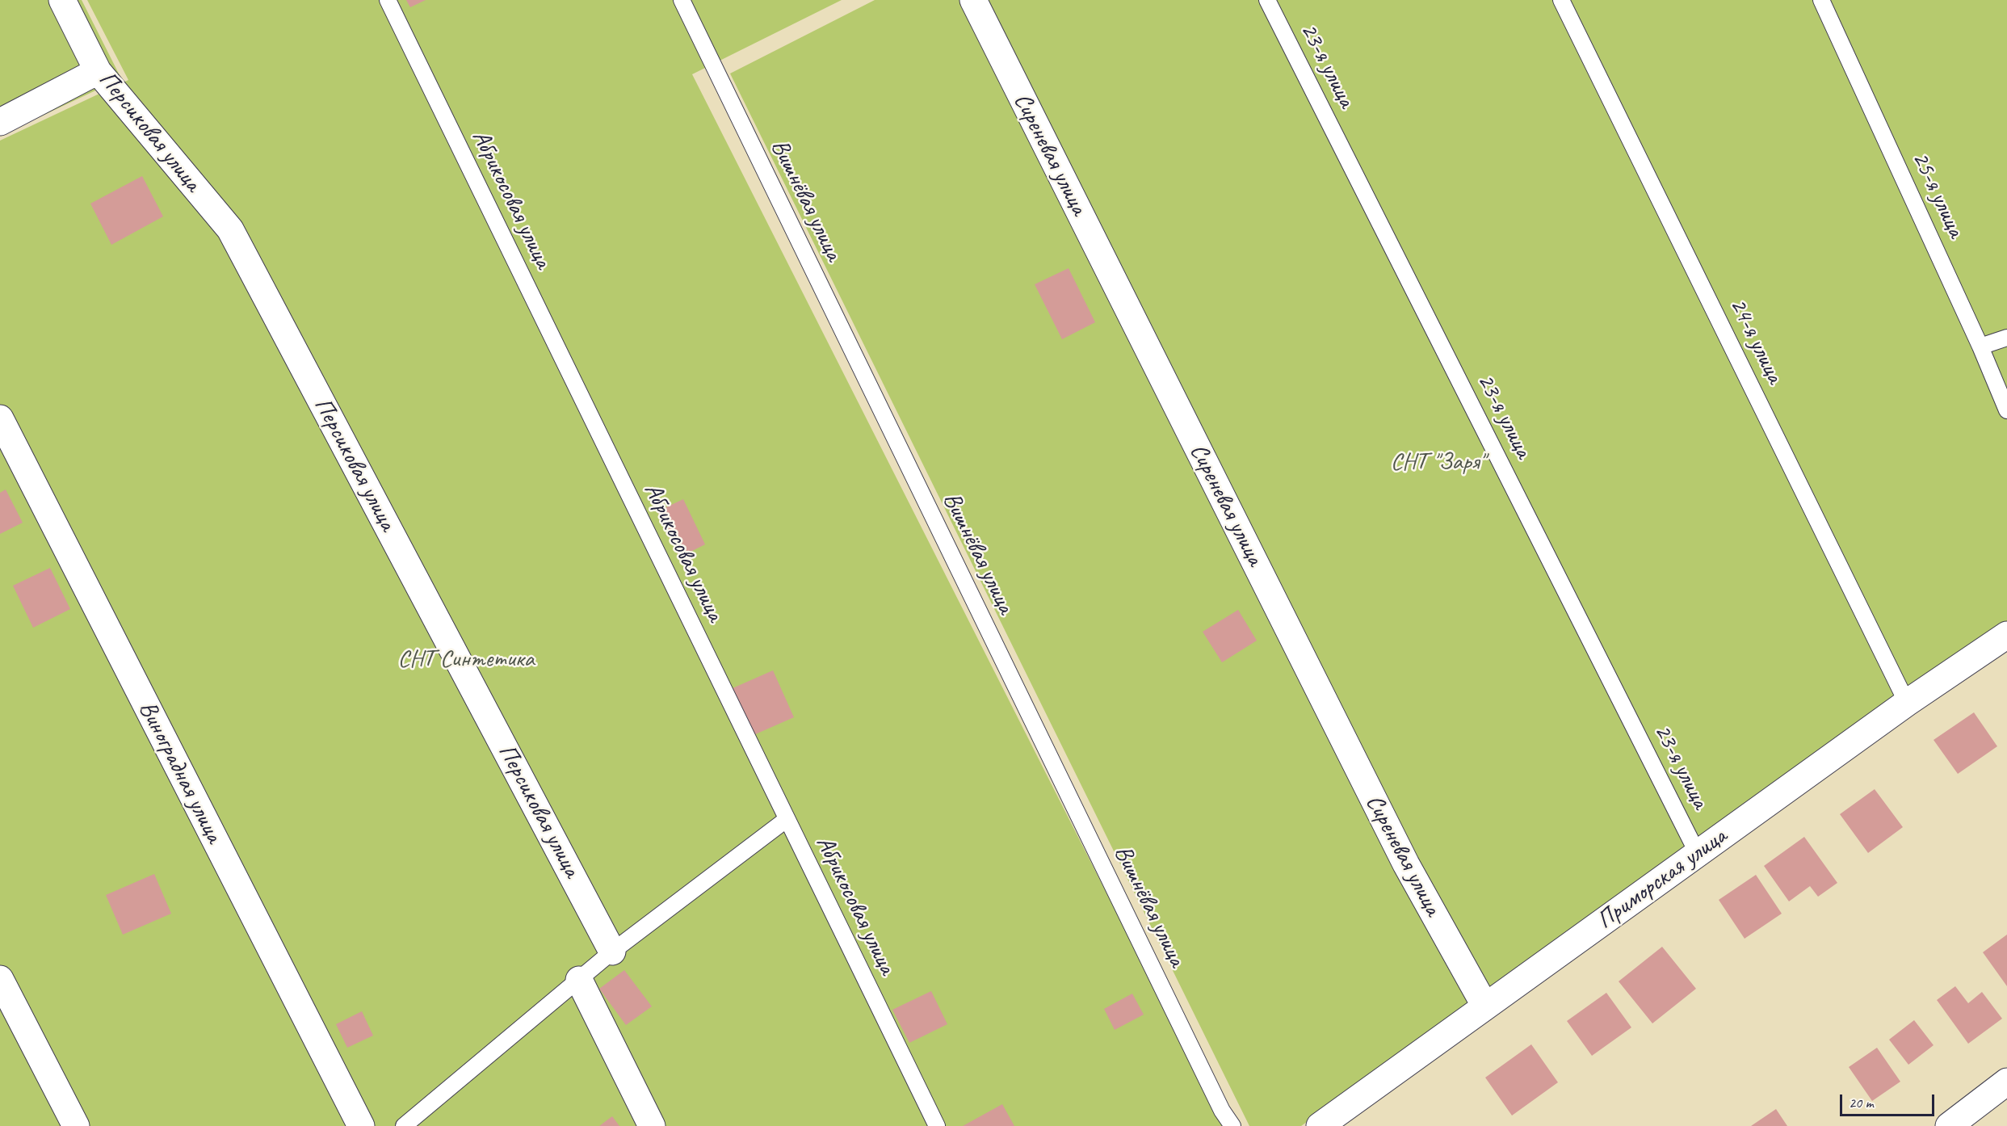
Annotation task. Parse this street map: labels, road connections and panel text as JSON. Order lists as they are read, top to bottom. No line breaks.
{"streets":{"street":["Персиковая улица","Сиреневая улица","Виноградная улица","Приморская улица"],"lane":["23-я улица","25-я улица","Абрикосовая улица","Вишнёвая улица","24-я улица"]},"crossings":[["23-я улица","Приморская улица"],["Сиреневая улица","Приморская улица"],["24-я улица","Приморская улица"]],"parks":["СНТ \"Заря\"","СНТ Синтетика"],"scale_bar":"20 m"}
